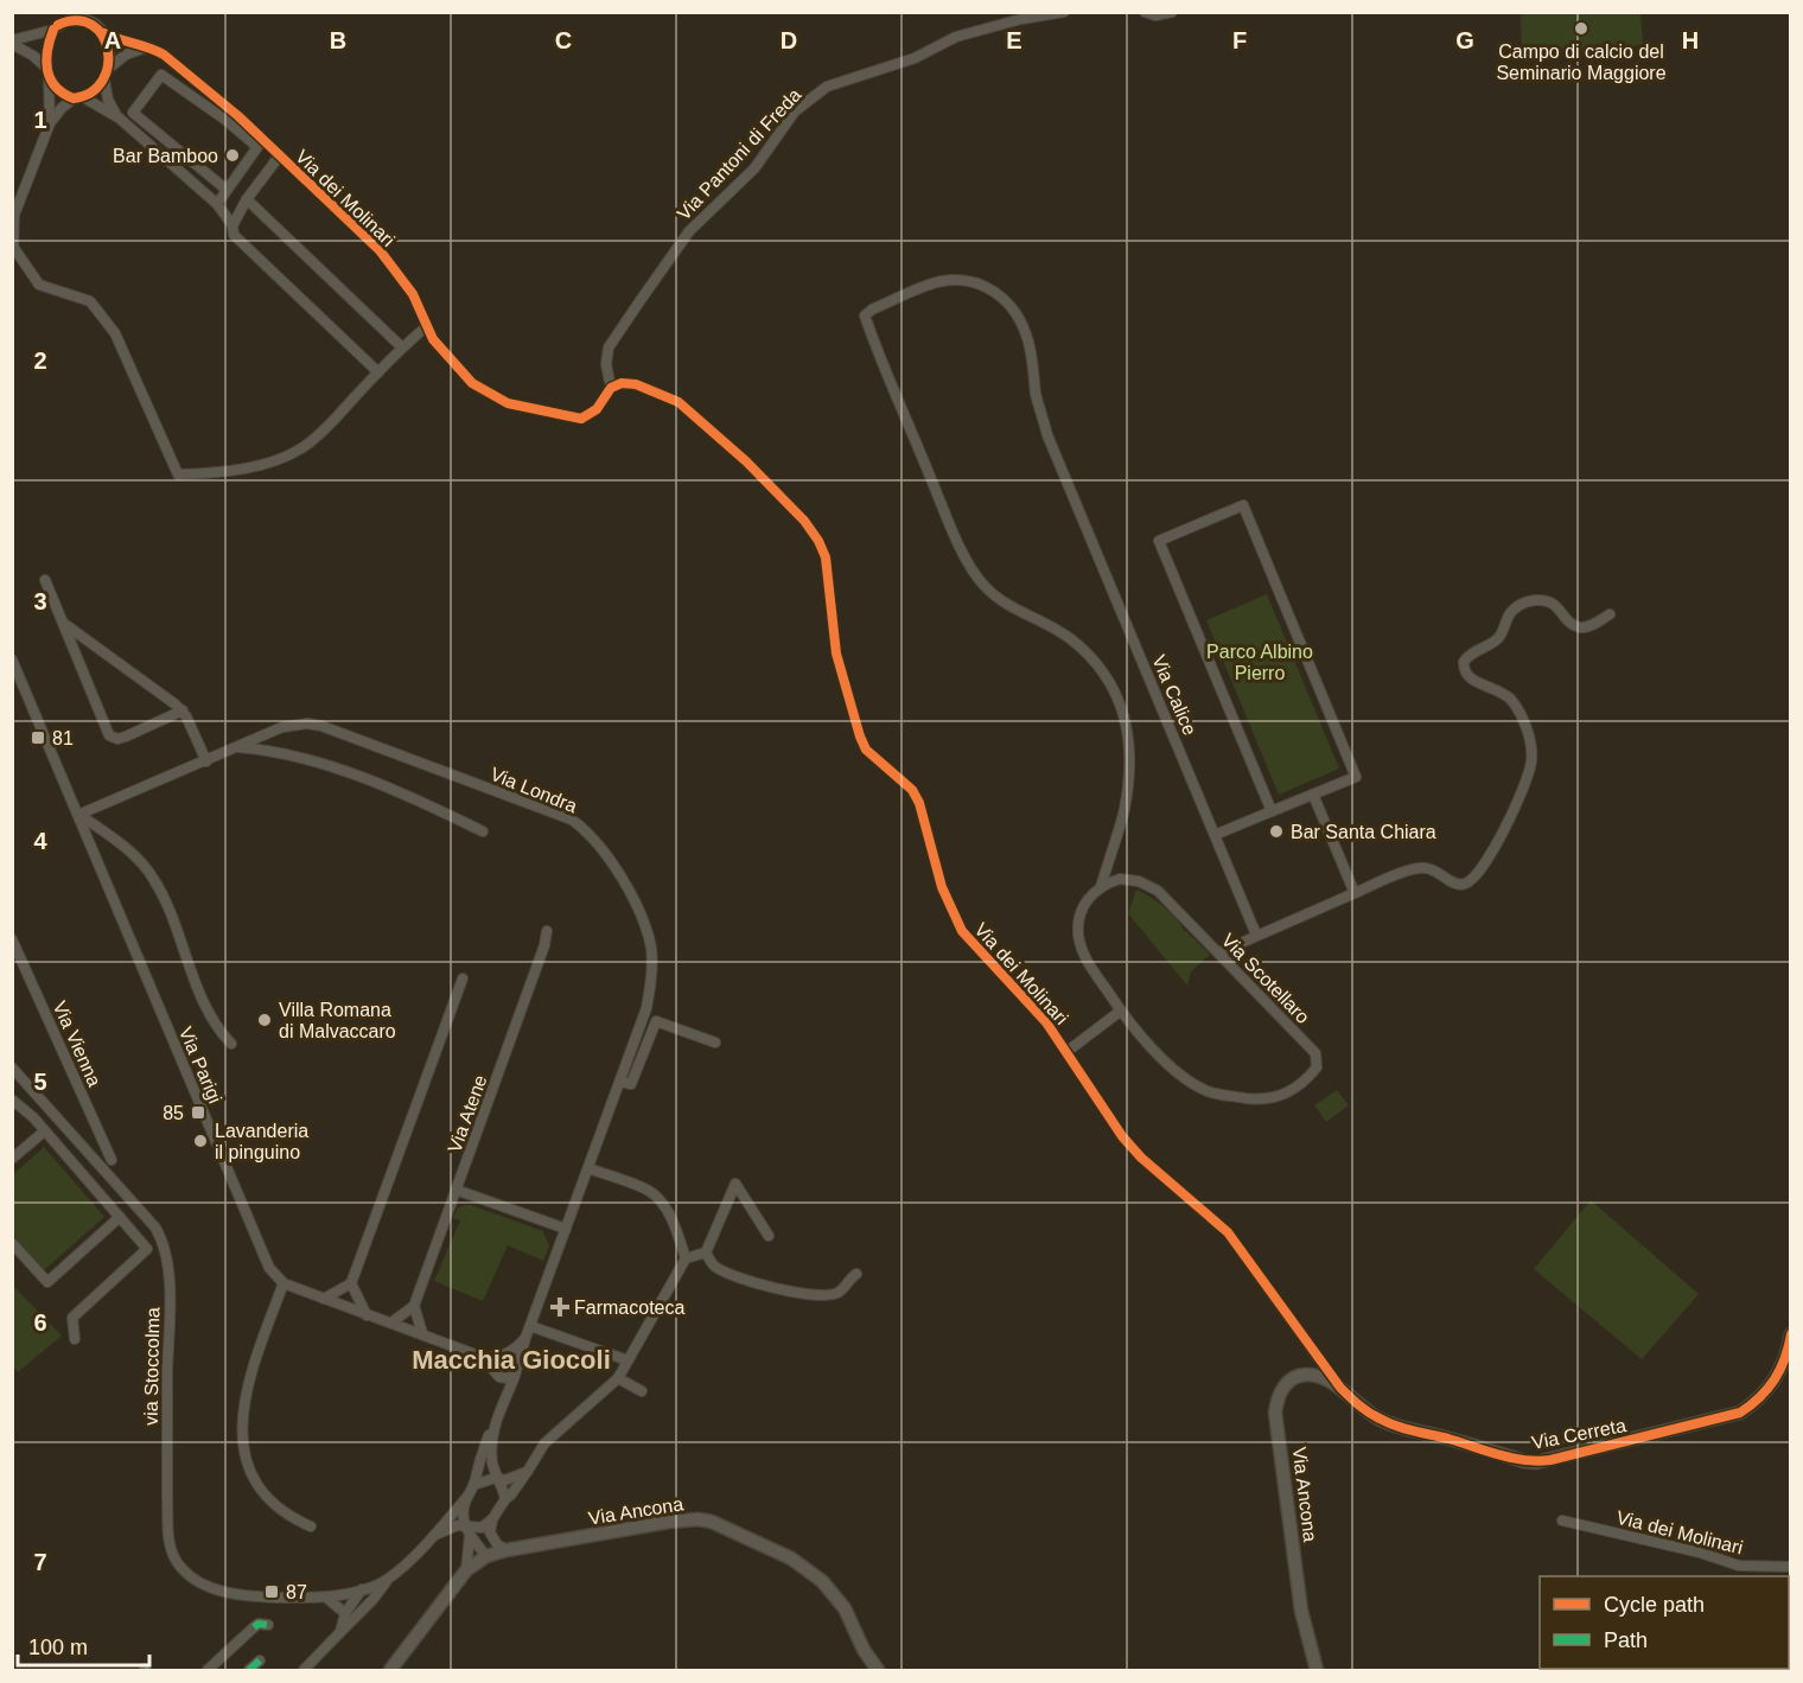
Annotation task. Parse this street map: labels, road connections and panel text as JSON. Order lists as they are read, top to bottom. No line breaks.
{"streets":{"street":["Via Pantoni di Freda","Via dei Molinari","Via Calice","Via Londra","Via Scotellaro","Via Vienna","Via Parigi","Via Atene","via Stoccolma","Via Cerreta","Via Ancona"]},"crossings":[["Via Pantoni di Freda","Via dei Molinari"],["Via dei Molinari","Via Cerreta"],["Via dei Molinari","Via Ancona"],["Via Calice","Via Scotellaro"],["Via Londra","Via Parigi"],["Via Cerreta","Via Ancona"]],"districts":["Macchia Giocoli"],"parks":["Parco Albino Pierro"],"places":{"other":["Campo di calcio del Seminario Maggiore","Bar Bamboo","Bar Santa Chiara","Villa Romana di Malvaccaro","Lavanderia il pinguino"],"transit":["81","85","87"],"health":["Farmacoteca"]},"legend":["Cycle path","Path"],"scale_bar":"100 m","grid":{"columns":["A","B","C","D","E","F","G","H"],"rows":["1","2","3","4","5","6","7"]}}
